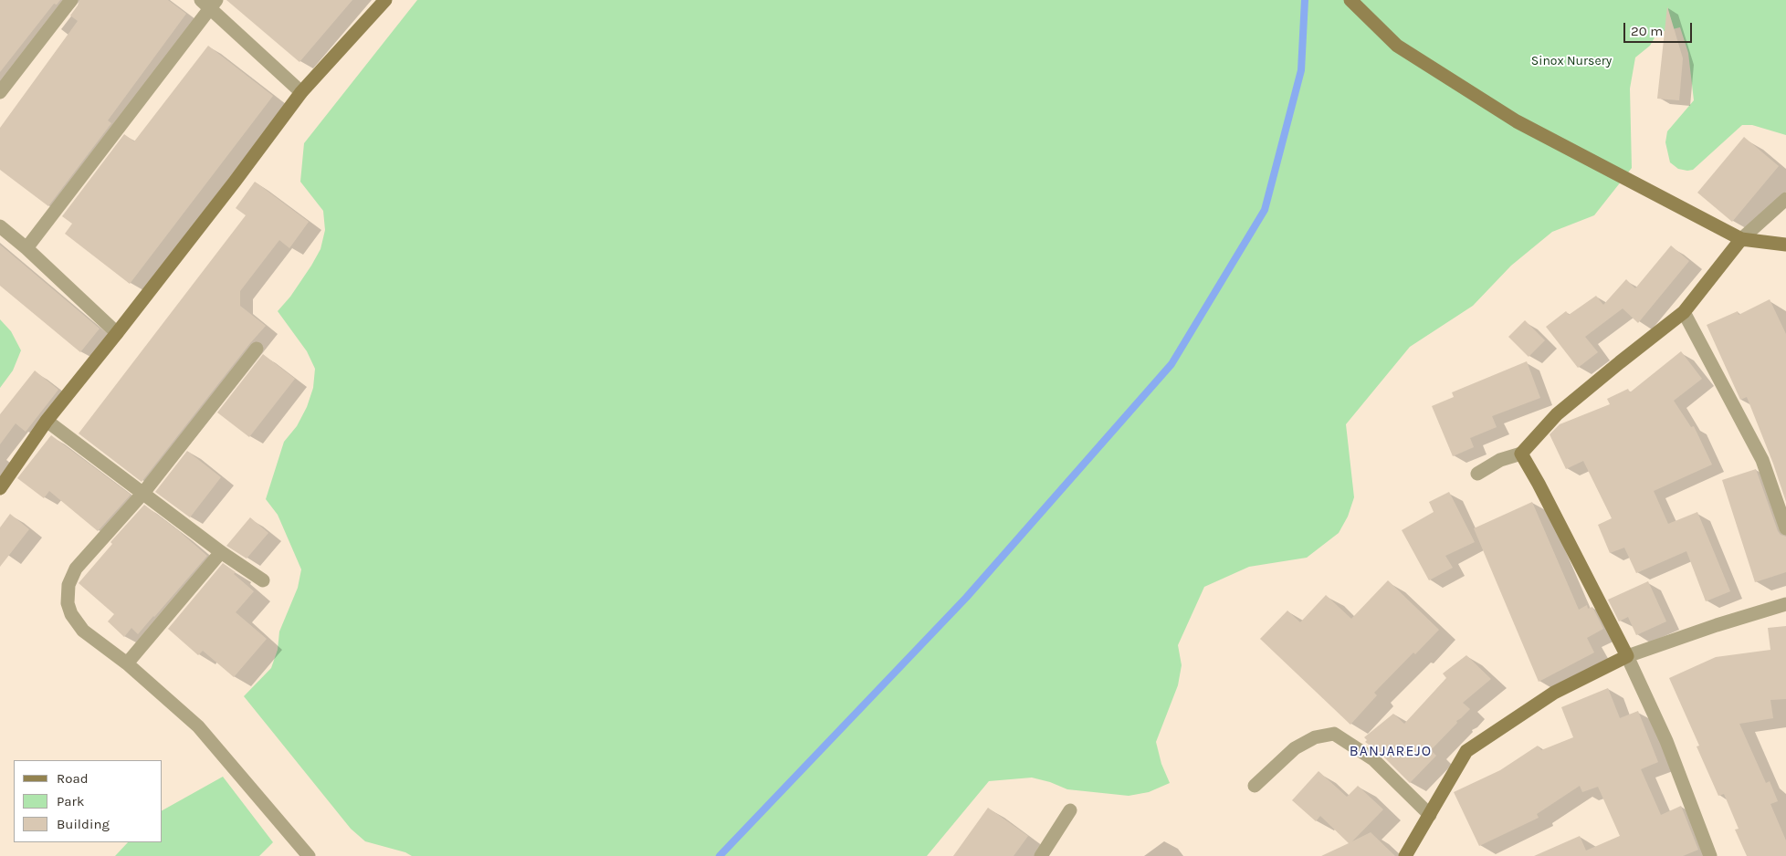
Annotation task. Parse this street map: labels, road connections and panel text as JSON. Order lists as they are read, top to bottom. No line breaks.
{"districts":["BANJAREJO"],"parks":["Sinox Nursery"],"legend":["Road","Park","Building"],"scale_bar":"20 m"}
